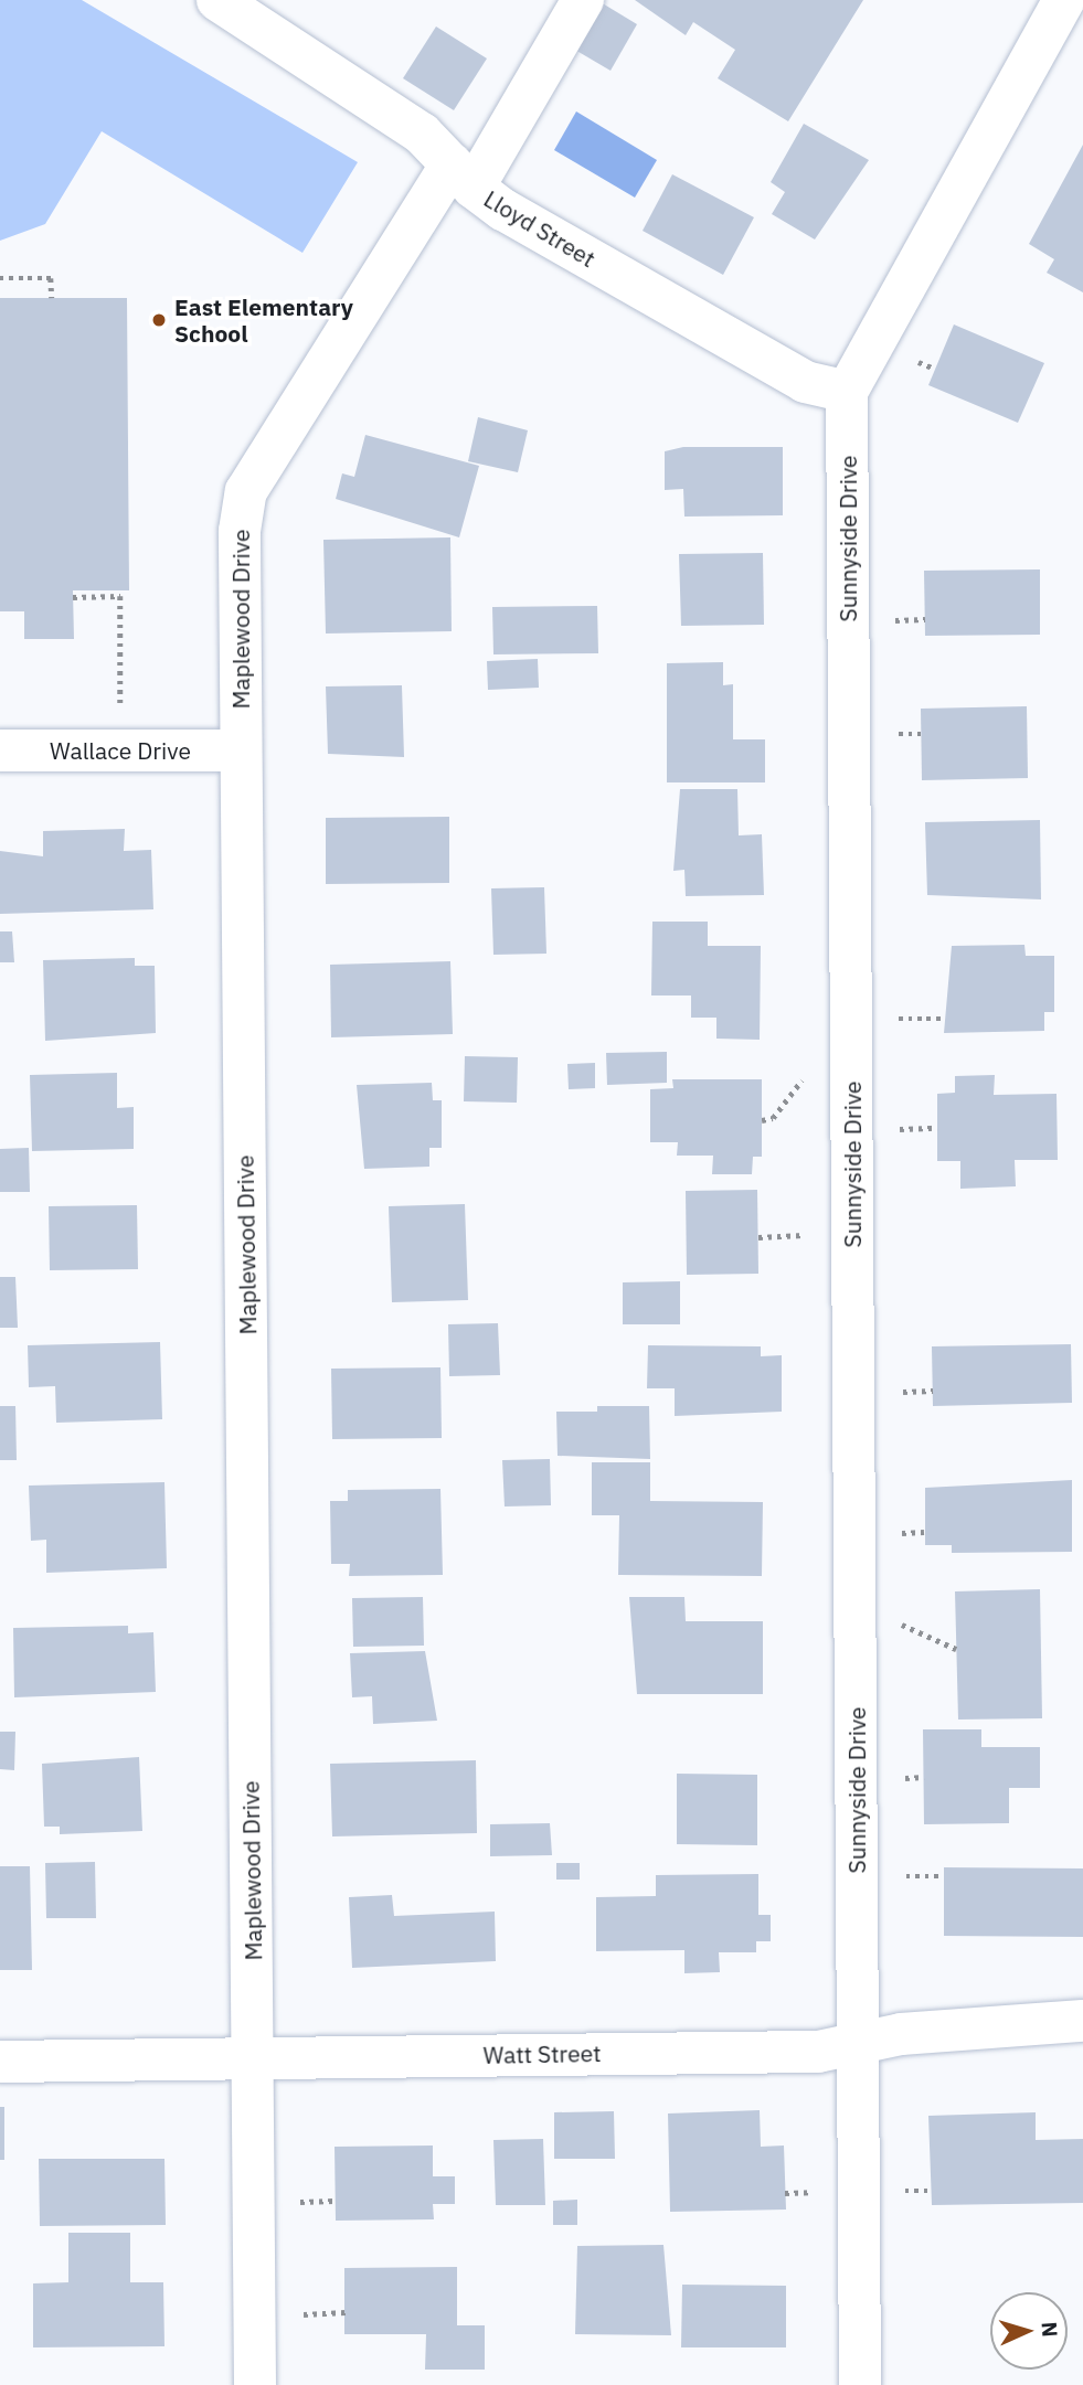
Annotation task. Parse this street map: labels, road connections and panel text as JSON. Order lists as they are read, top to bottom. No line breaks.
{"streets":{"street":["Lloyd Street","Sunnyside Drive","Maplewood Drive","Wallace Drive","Watt Street"]},"crossings":[["Lloyd Street","Sunnyside Drive"],["Lloyd Street","Maplewood Drive"],["Sunnyside Drive","Watt Street"],["Maplewood Drive","Wallace Drive"],["Maplewood Drive","Watt Street"]],"places":["East Elementary School"],"north":"right"}
